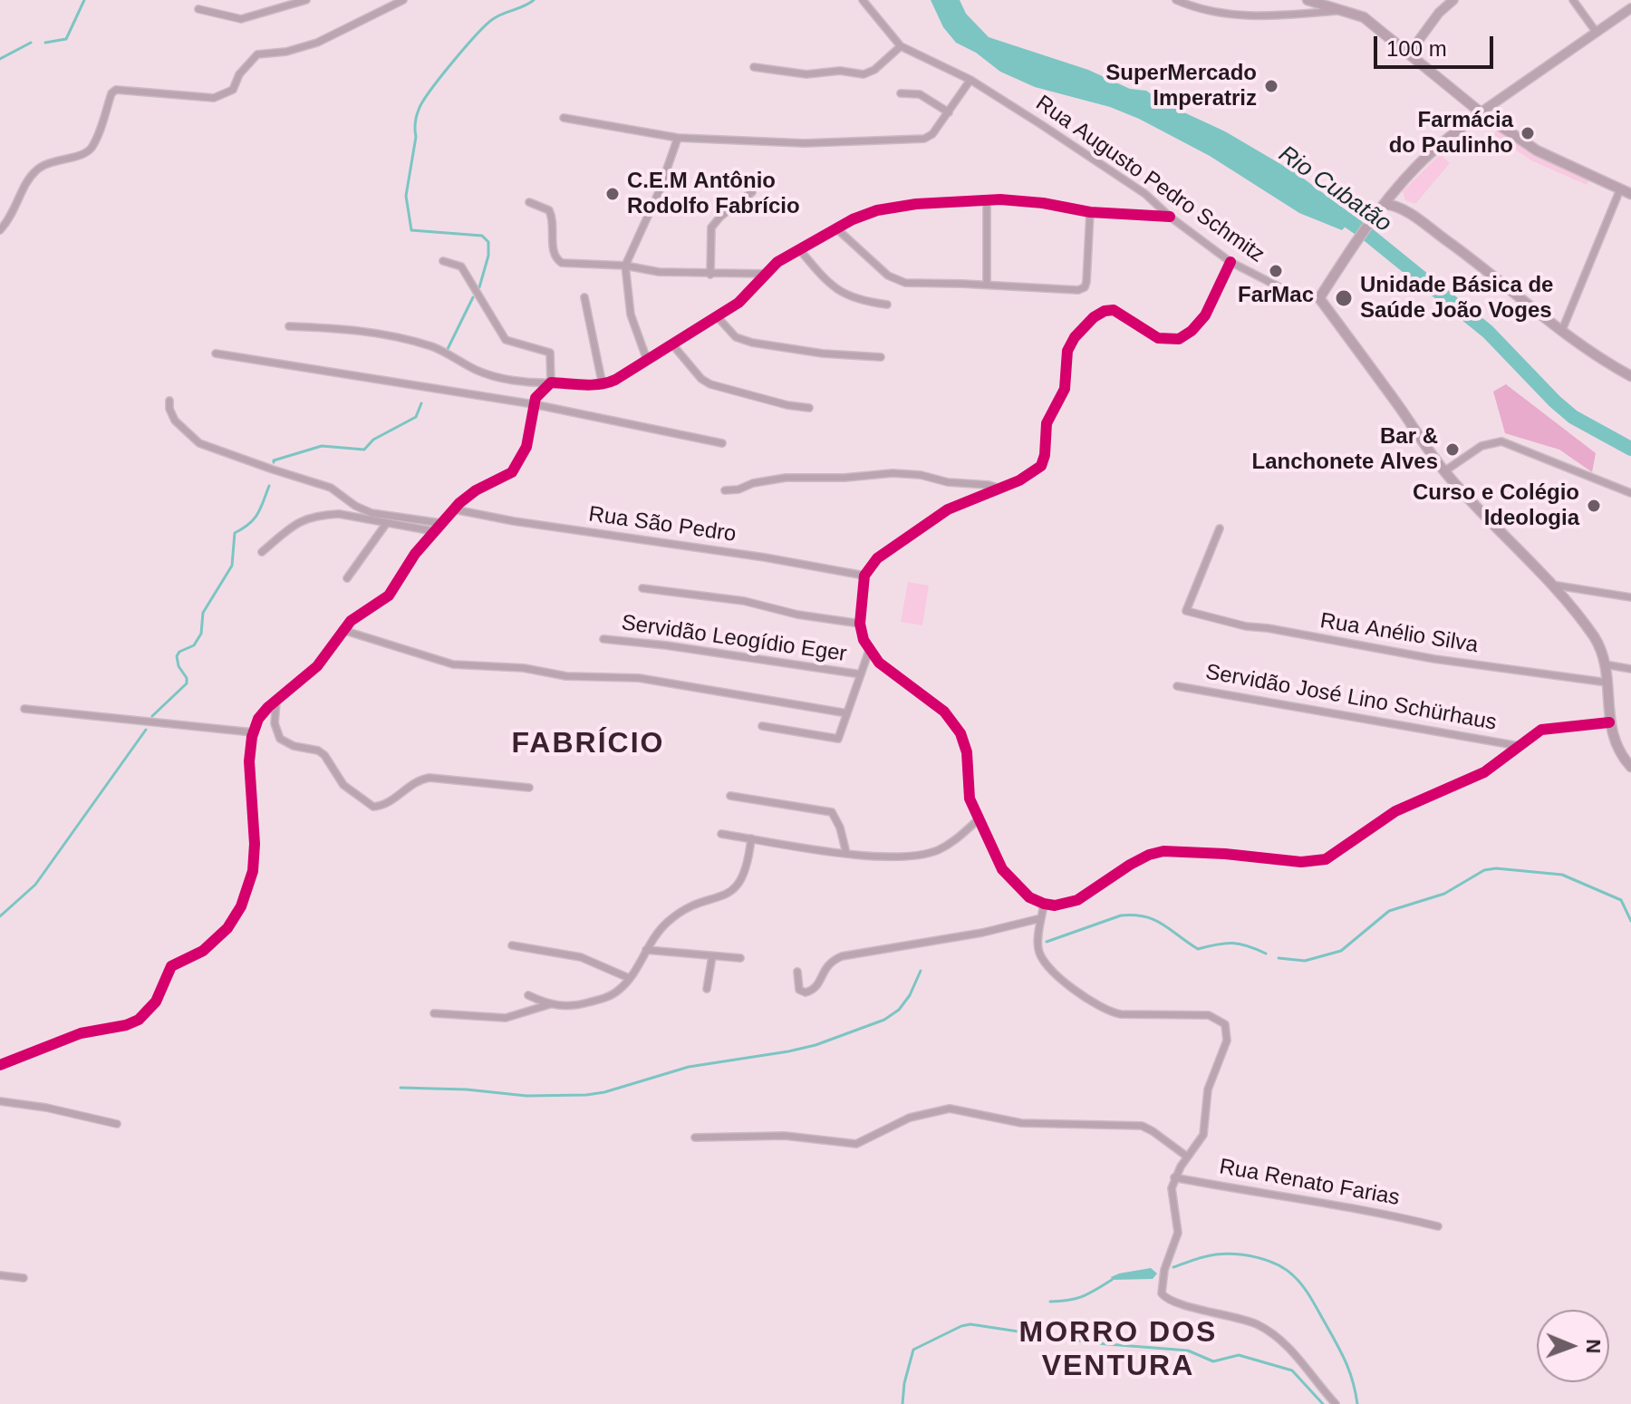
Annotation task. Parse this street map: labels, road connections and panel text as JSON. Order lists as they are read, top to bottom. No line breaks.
{"streets":{"street":["Rua Augusto Pedro Schmitz","Rua São Pedro","Rua Anélio Silva","Servidão Leogídio Eger","Servidão José Lino Schürhaus","Rua Renato Farias"]},"districts":["FABRÍCIO","MORRO DOS VENTURA"],"water":["Rio Cubatão"],"places":["SuperMercado Imperatriz","Farmácia do Paulinho","C.E.M Antônio Rodolfo Fabrício","FarMac","Unidade Básica de Saúde João Voges","Bar & Lanchonete Alves","Curso e Colégio Ideologia"],"scale_bar":"100 m","north":"right"}
